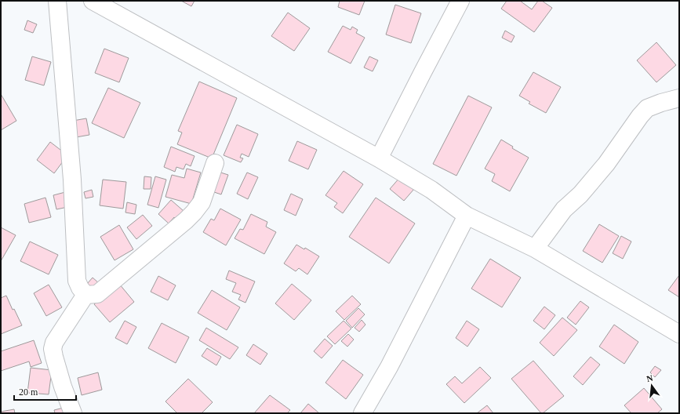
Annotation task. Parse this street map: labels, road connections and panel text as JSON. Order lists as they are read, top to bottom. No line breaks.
{"scale_bar":"20 m","north":"top"}
